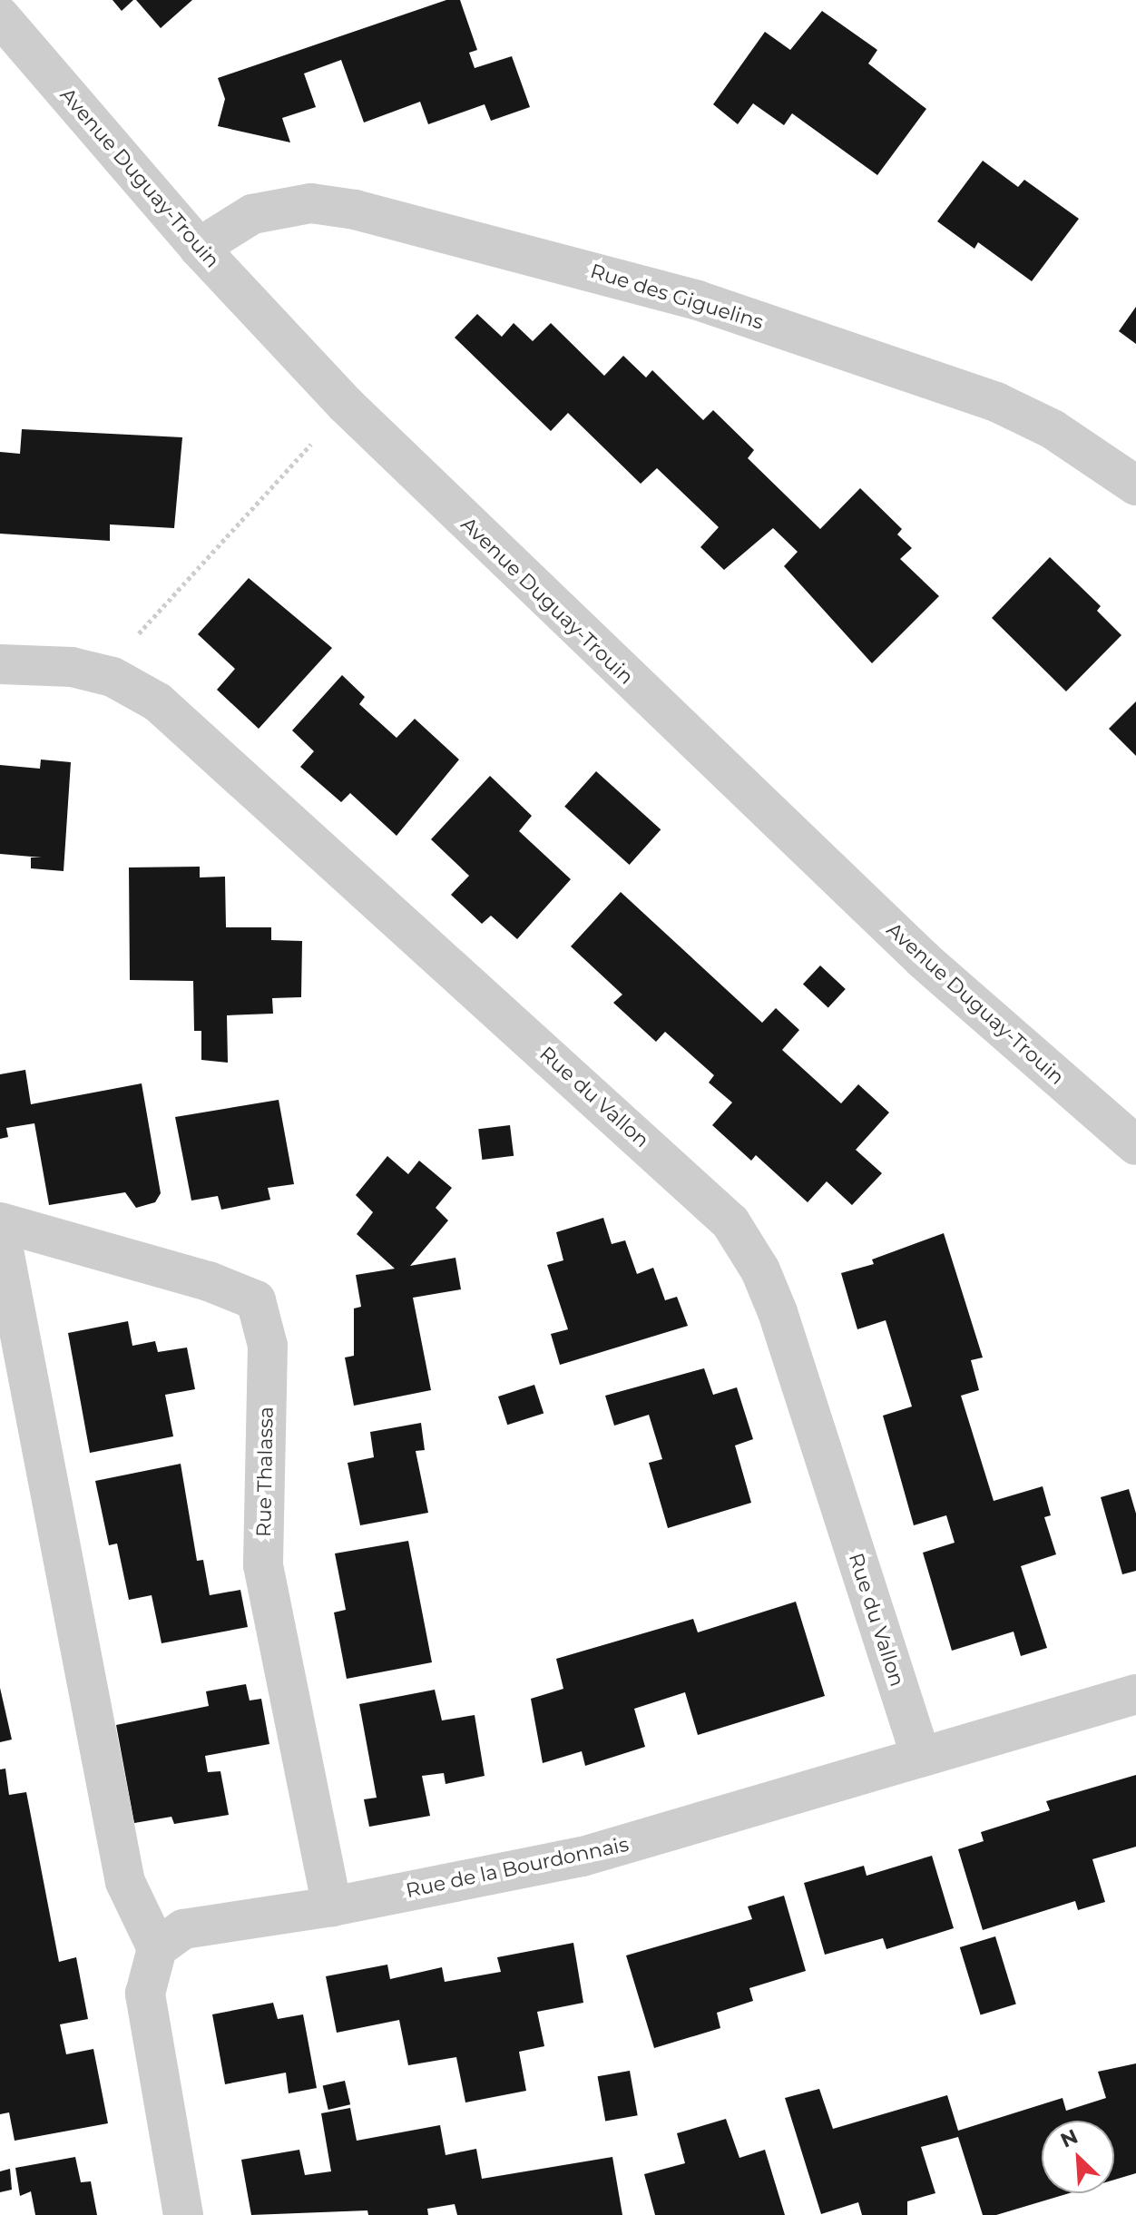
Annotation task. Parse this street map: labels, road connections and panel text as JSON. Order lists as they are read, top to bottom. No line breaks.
{"streets":{"street":["Avenue Duguay-Trouin","Rue des Giguelins","Rue du Vallon","Rue Thalassa","Rue de la Bourdonnais"]},"crossings":[["Avenue Duguay-Trouin","Rue des Giguelins"],["Rue du Vallon","Rue de la Bourdonnais"],["Rue Thalassa","Rue de la Bourdonnais"]],"north":"top left"}
